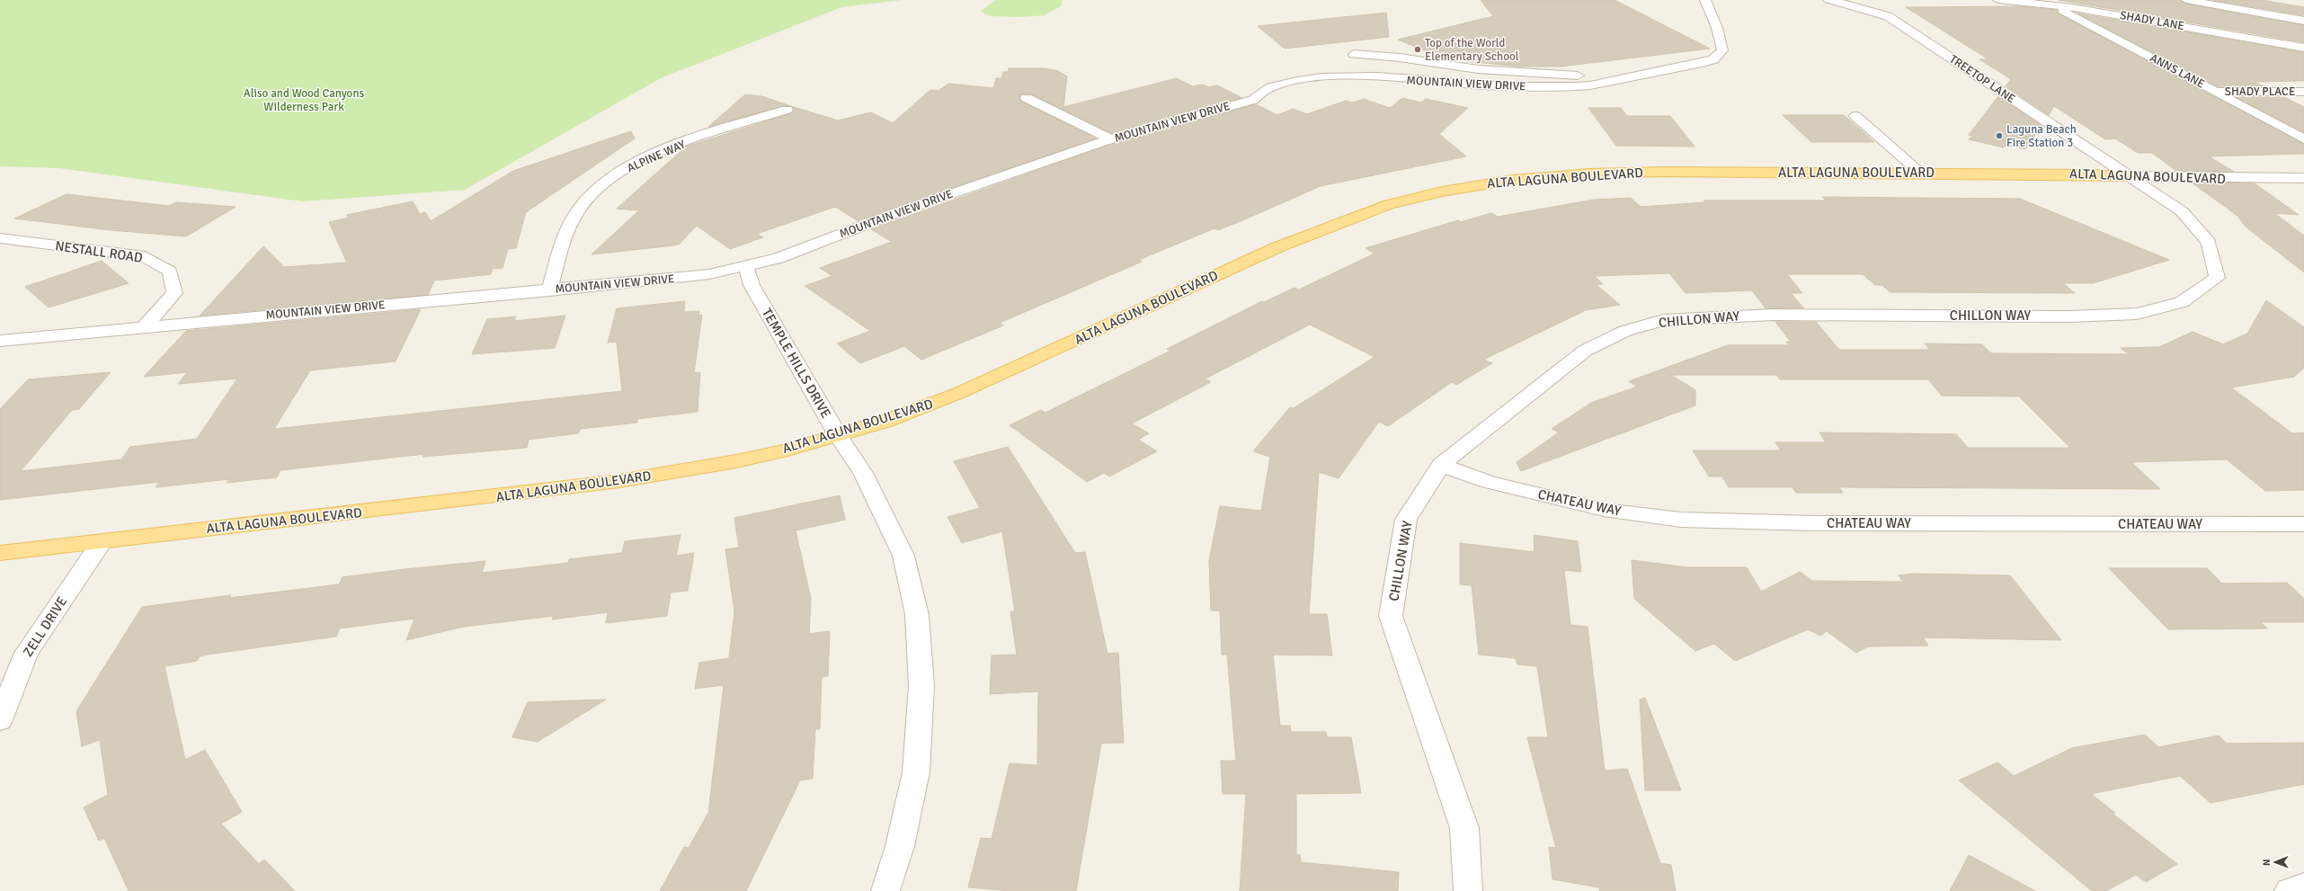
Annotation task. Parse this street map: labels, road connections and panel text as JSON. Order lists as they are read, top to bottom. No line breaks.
{"streets":{"main road":["ALTA LAGUNA BOULEVARD"],"street":["SHADY LANE","ANNS LANE","TREETOP LANE","MOUNTAIN VIEW DRIVE","SHADY PLACE","ALPINE WAY","NESTALL ROAD","CHILLON WAY","TEMPLE HILLS DRIVE","CHATEAU WAY","ZELL DRIVE"]},"crossings":[["SHADY LANE","ANNS LANE"],["ANNS LANE","SHADY PLACE"],["TREETOP LANE","ALTA LAGUNA BOULEVARD"],["TREETOP LANE","CHILLON WAY"],["MOUNTAIN VIEW DRIVE","ALPINE WAY"],["MOUNTAIN VIEW DRIVE","NESTALL ROAD"],["MOUNTAIN VIEW DRIVE","TEMPLE HILLS DRIVE"],["ALTA LAGUNA BOULEVARD","CHILLON WAY"],["ALTA LAGUNA BOULEVARD","TEMPLE HILLS DRIVE"],["ALTA LAGUNA BOULEVARD","ZELL DRIVE"],["CHILLON WAY","CHATEAU WAY"]],"parks":["Aliso and Wood Canyons Wilderness Park"],"places":["Top of the World Elementary School","Laguna Beach Fire Station 3"],"north":"left"}
